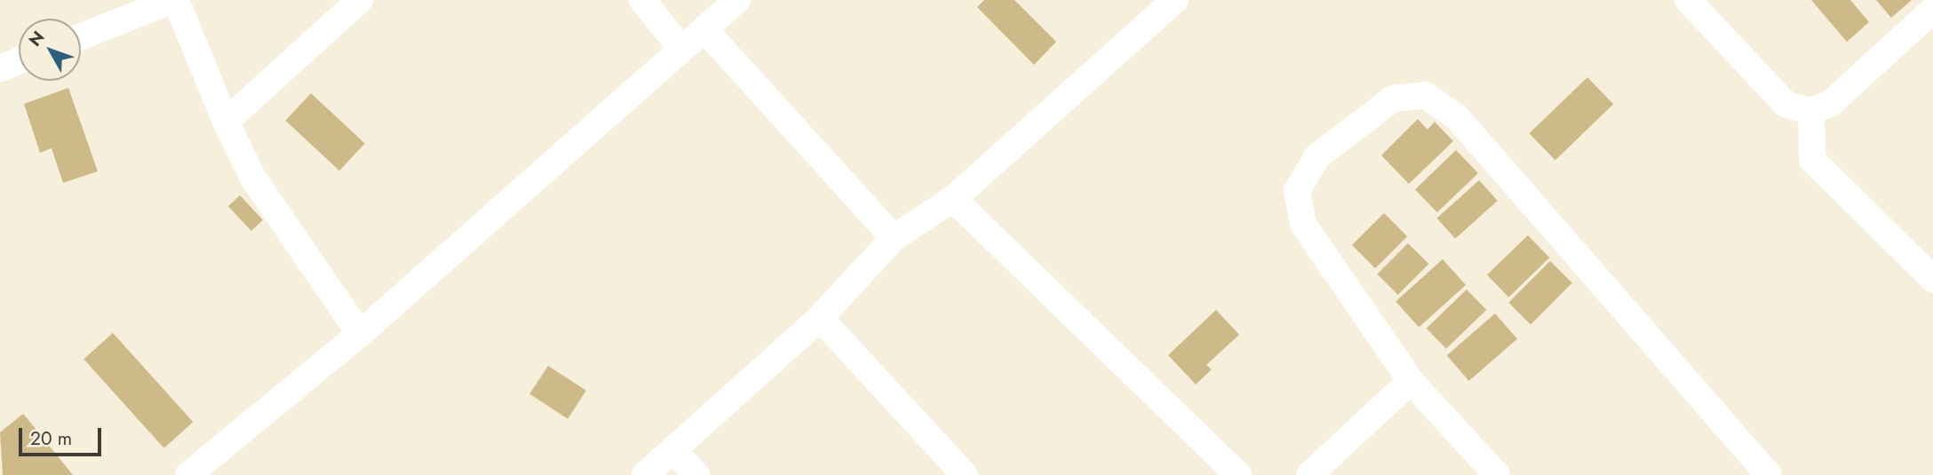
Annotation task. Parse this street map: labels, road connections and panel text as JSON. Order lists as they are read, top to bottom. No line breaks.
{"scale_bar":"20 m","north":"top left"}
